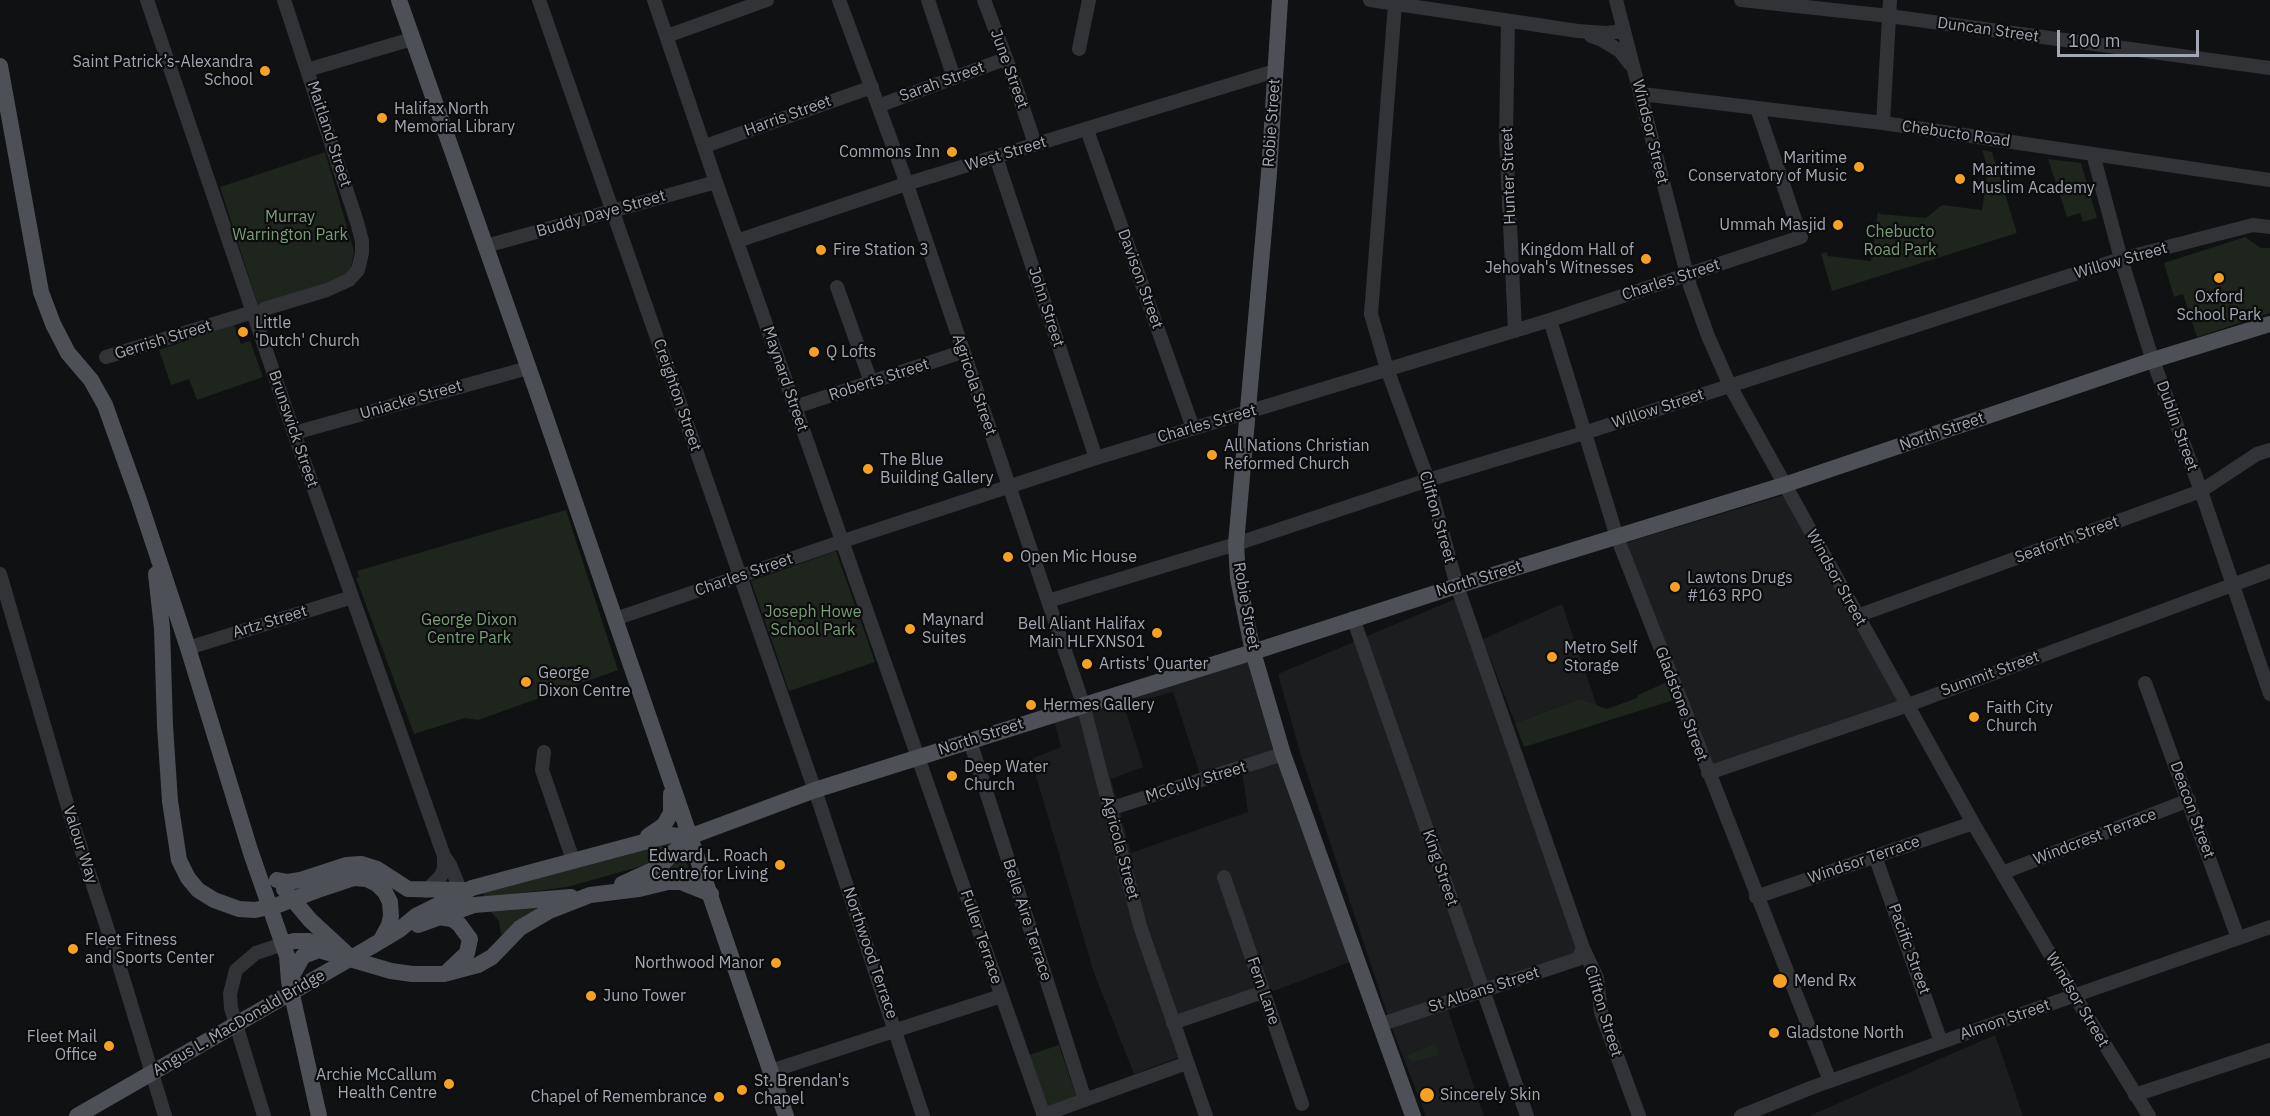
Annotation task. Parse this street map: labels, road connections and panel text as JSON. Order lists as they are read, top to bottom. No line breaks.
{"streets":{"main road":["Robie Street","North Street","Angus L. MacDonald Bridge"],"street":["Duncan Street","June Street","Sarah Street","Harris Street","Windsor Street","Maitland Street","Chebucto Road","West Street","Hunter Street","Buddy Daye Street","Willow Street","Davison Street","Charles Street","John Street","Gerrish Street","Maynard Street","Roberts Street","Agricola Street","Creighton Street","Uniacke Street","Dublin Street","Brunswick Street","Clifton Street","Seaforth Street","Artz Street","Summit Street","Gladstone Street","McCully Street","Deacon Street","Windcrest Terrace","Valour Way","Windsor Terrace","King Street","Belle Aire Terrace","Fuller Terrace","Pacific Street","Northwood Terrace","St Albans Street","Fern Lane","Almon Street"]},"crossings":[["June Street","Sarah Street"],["Sarah Street","Agricola Street"],["Harris Street","Maynard Street"],["Harris Street","Agricola Street"],["Robie Street","West Street"],["Robie Street","Willow Street"],["Robie Street","Charles Street"],["Robie Street","North Street"],["Robie Street","McCully Street"],["Robie Street","St Albans Street"],["Windsor Street","Chebucto Road"],["Windsor Street","Willow Street"],["Windsor Street","Charles Street"],["Windsor Street","North Street"],["Windsor Street","Seaforth Street"],["Windsor Street","Summit Street"],["Windsor Street","Windcrest Terrace"],["Windsor Street","Windsor Terrace"],["Windsor Street","Almon Street"],["Maitland Street","Gerrish Street"],["Chebucto Road","Charles Street"],["Chebucto Road","Dublin Street"],["West Street","Davison Street"],["West Street","John Street"],["West Street","Maynard Street"],["West Street","Agricola Street"],["Hunter Street","Charles Street"],["Buddy Daye Street","Maynard Street"],["Buddy Daye Street","Creighton Street"],["Willow Street","Agricola Street"],["Willow Street","Dublin Street"],["Willow Street","Clifton Street"],["Willow Street","Gladstone Street"],["Davison Street","Charles Street"],["Charles Street","John Street"],["Charles Street","Maynard Street"],["Charles Street","Agricola Street"],["Charles Street","Creighton Street"],["Charles Street","Clifton Street"],["Charles Street","Gladstone Street"],["Gerrish Street","Brunswick Street"],["Maynard Street","Roberts Street"],["Maynard Street","North Street"],["Maynard Street","Fuller Terrace"],["Roberts Street","Agricola Street"],["Agricola Street","North Street"],["Agricola Street","McCully Street"],["Creighton Street","North Street"],["Creighton Street","Northwood Terrace"],["Uniacke Street","Brunswick Street"],["Dublin Street","North Street"],["Dublin Street","Seaforth Street"],["Dublin Street","Summit Street"],["Brunswick Street","North Street"],["Brunswick Street","Artz Street"],["Brunswick Street","Angus L. MacDonald Bridge"],["North Street","Clifton Street"],["North Street","Gladstone Street"],["North Street","King Street"],["North Street","Belle Aire Terrace"],["North Street","Fuller Terrace"],["North Street","Northwood Terrace"],["North Street","Angus L. MacDonald Bridge"],["Clifton Street","St Albans Street"],["Summit Street","Gladstone Street"],["Gladstone Street","Windsor Terrace"],["Gladstone Street","Almon Street"],["Deacon Street","Windcrest Terrace"],["Deacon Street","Almon Street"],["Windsor Terrace","Pacific Street"],["King Street","St Albans Street"],["Pacific Street","Almon Street"]],"parks":["Murray Warrington Park","Chebucto Road Park","Joseph Howe School Park","George Dixon Centre Park"],"places":["Saint Patrick’s-Alexandra School","Halifax North Memorial Library","Commons Inn","Maritime Conservatory of Music","Maritime Muslim Academy","Ummah Masjid","Fire Station 3","Kingdom Hall of Jehovah's Witnesses","Oxford School Park","Little 'Dutch' Church","Q Lofts","All Nations Christian Reformed Church","The Blue Building Gallery","Open Mic House","Lawtons Drugs #163 RPO","Maynard Suites","Bell Aliant Halifax Main HLFXNS01","Metro Self Storage","Artists' Quarter","George Dixon Centre","Hermes Gallery","Faith City Church","Deep Water Church","Edward L. Roach Centre for Living","Fleet Fitness and Sports Center","Northwood Manor","Mend Rx","Juno Tower","Gladstone North","Fleet Mail Office","Archie McCallum Health Centre","St. Brendan's Chapel","Sincerely Skin","Chapel of Remembrance"],"scale_bar":"100 m"}
